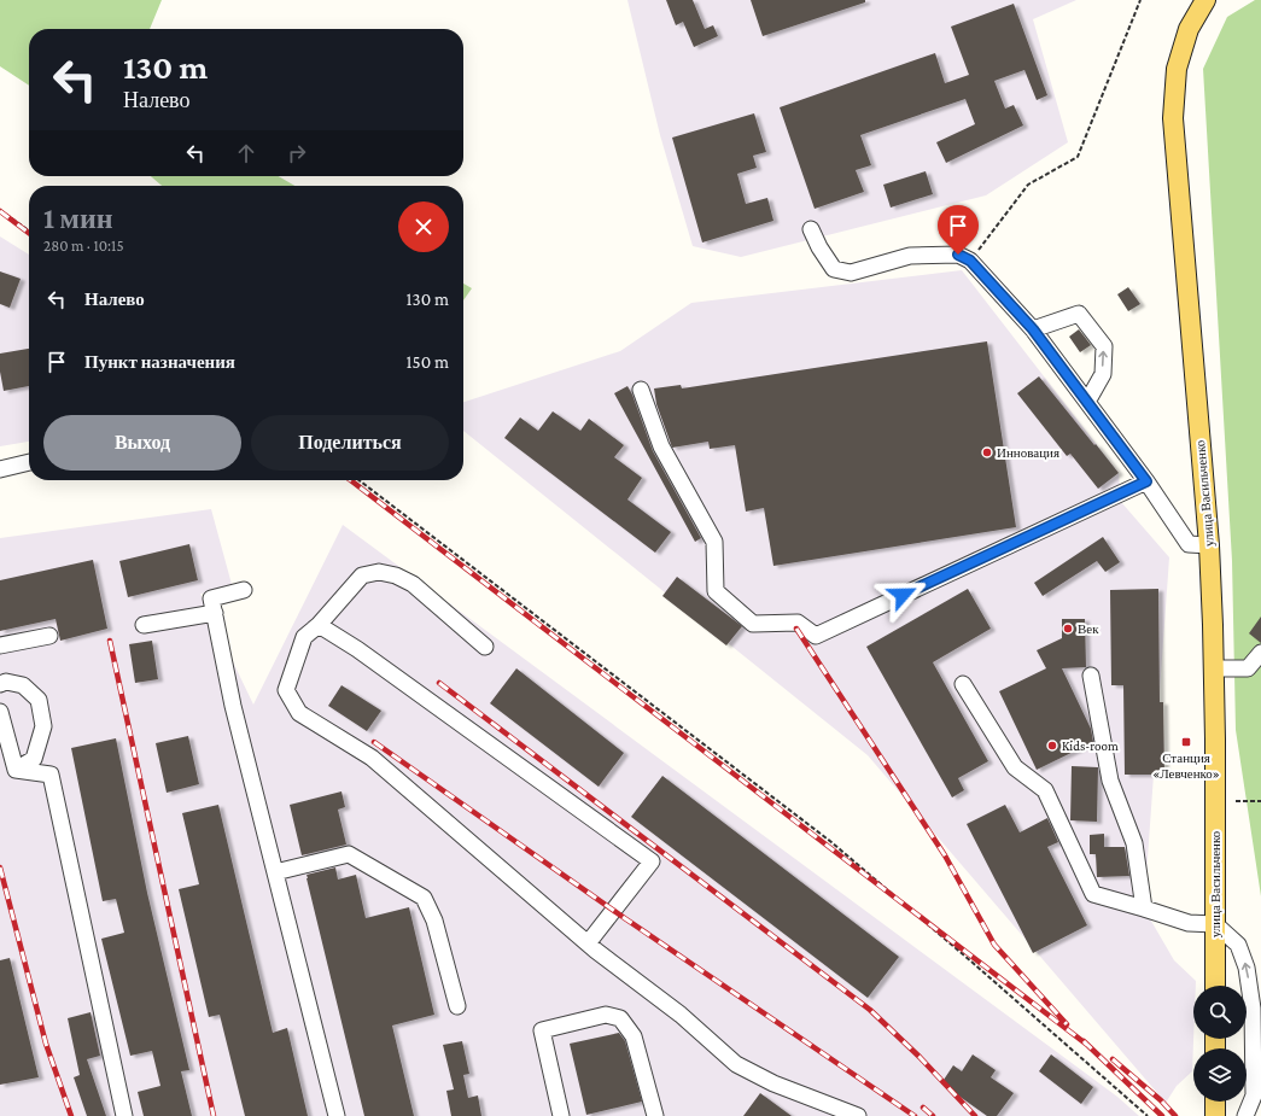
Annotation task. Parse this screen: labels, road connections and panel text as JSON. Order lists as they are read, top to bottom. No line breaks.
{"streets":{"main road":["улица Васильченко"]},"places":{"other":["Инновация","Век","Kids-room"],"transit":["Станция «Левченко»"]},"page":{"turn":["130 m","Налево"],"heading":["1 мин","280 m · 10:15"],"list":[{"name":"Налево","value":"130 m"},{"name":"Пункт назначения","value":"150 m"}],"buttons":["Выход","Поделиться"]}}
